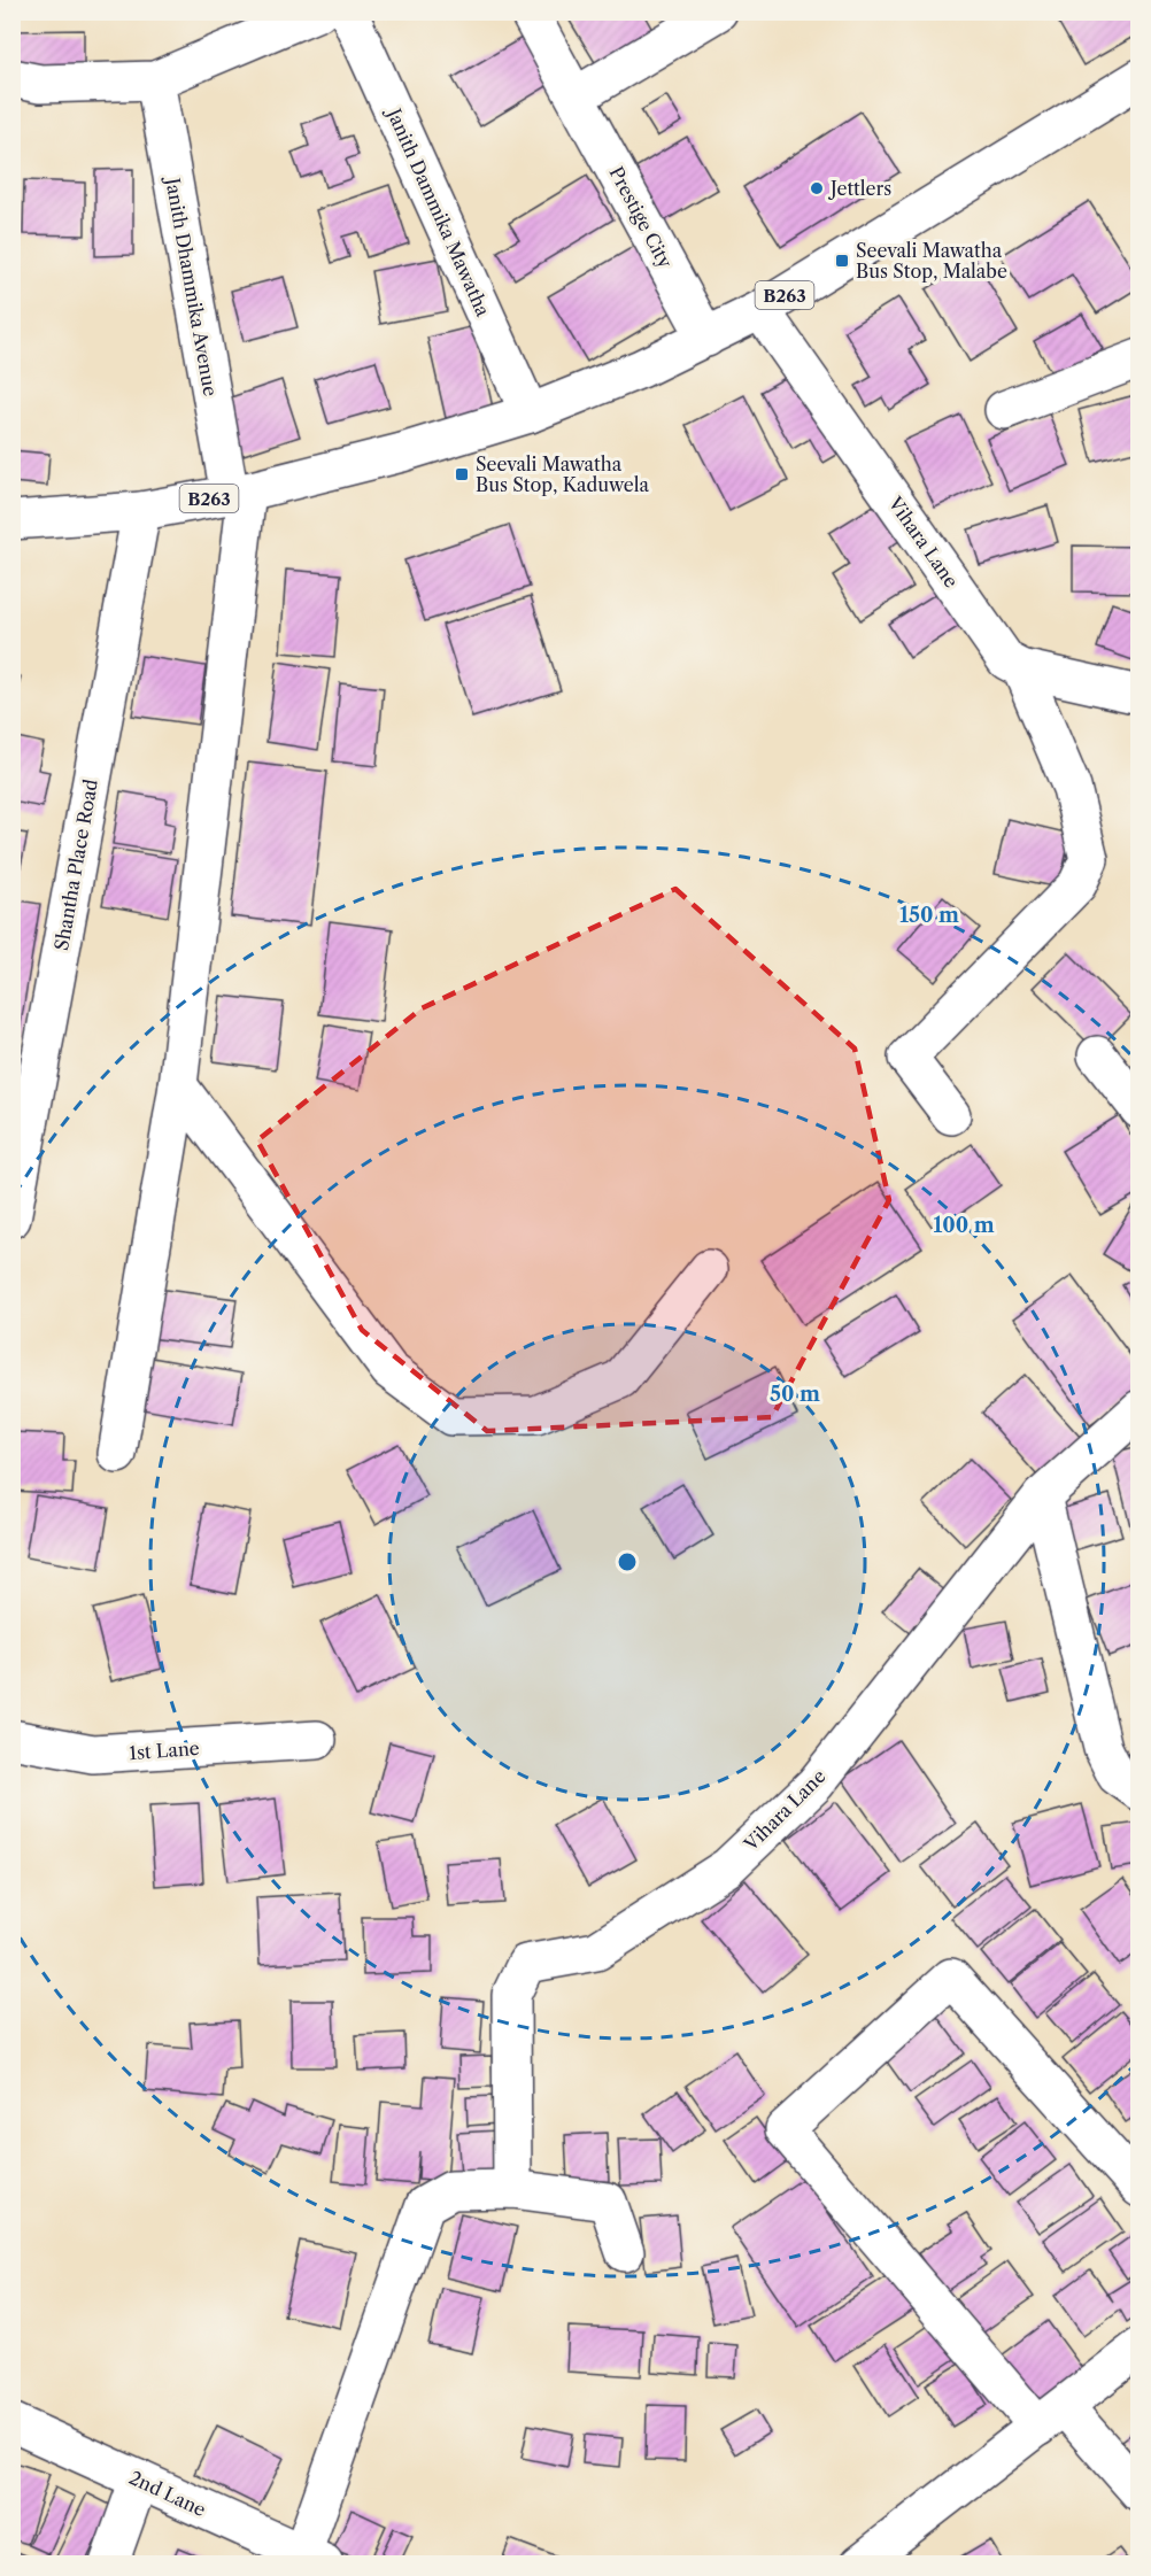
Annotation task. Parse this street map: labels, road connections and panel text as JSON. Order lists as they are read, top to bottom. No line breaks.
{"streets":{"street":["Janith Dammika Mawatha","Prestige City","Janith Dhammika Avenue","B263","Vihara Lane","Shantha Place Road","1st Lane","2nd Lane"]},"crossings":[["Janith Dammika Mawatha","B263"],["Prestige City","B263"],["Janith Dhammika Avenue","B263"],["B263","Vihara Lane"],["B263","Shantha Place Road"]],"places":{"other":["Jettlers"],"transit":["Seevali Mawatha Bus Stop, Malabe","Seevali Mawatha Bus Stop, Kaduwela"]},"rings":["150 m","100 m","50 m"]}
